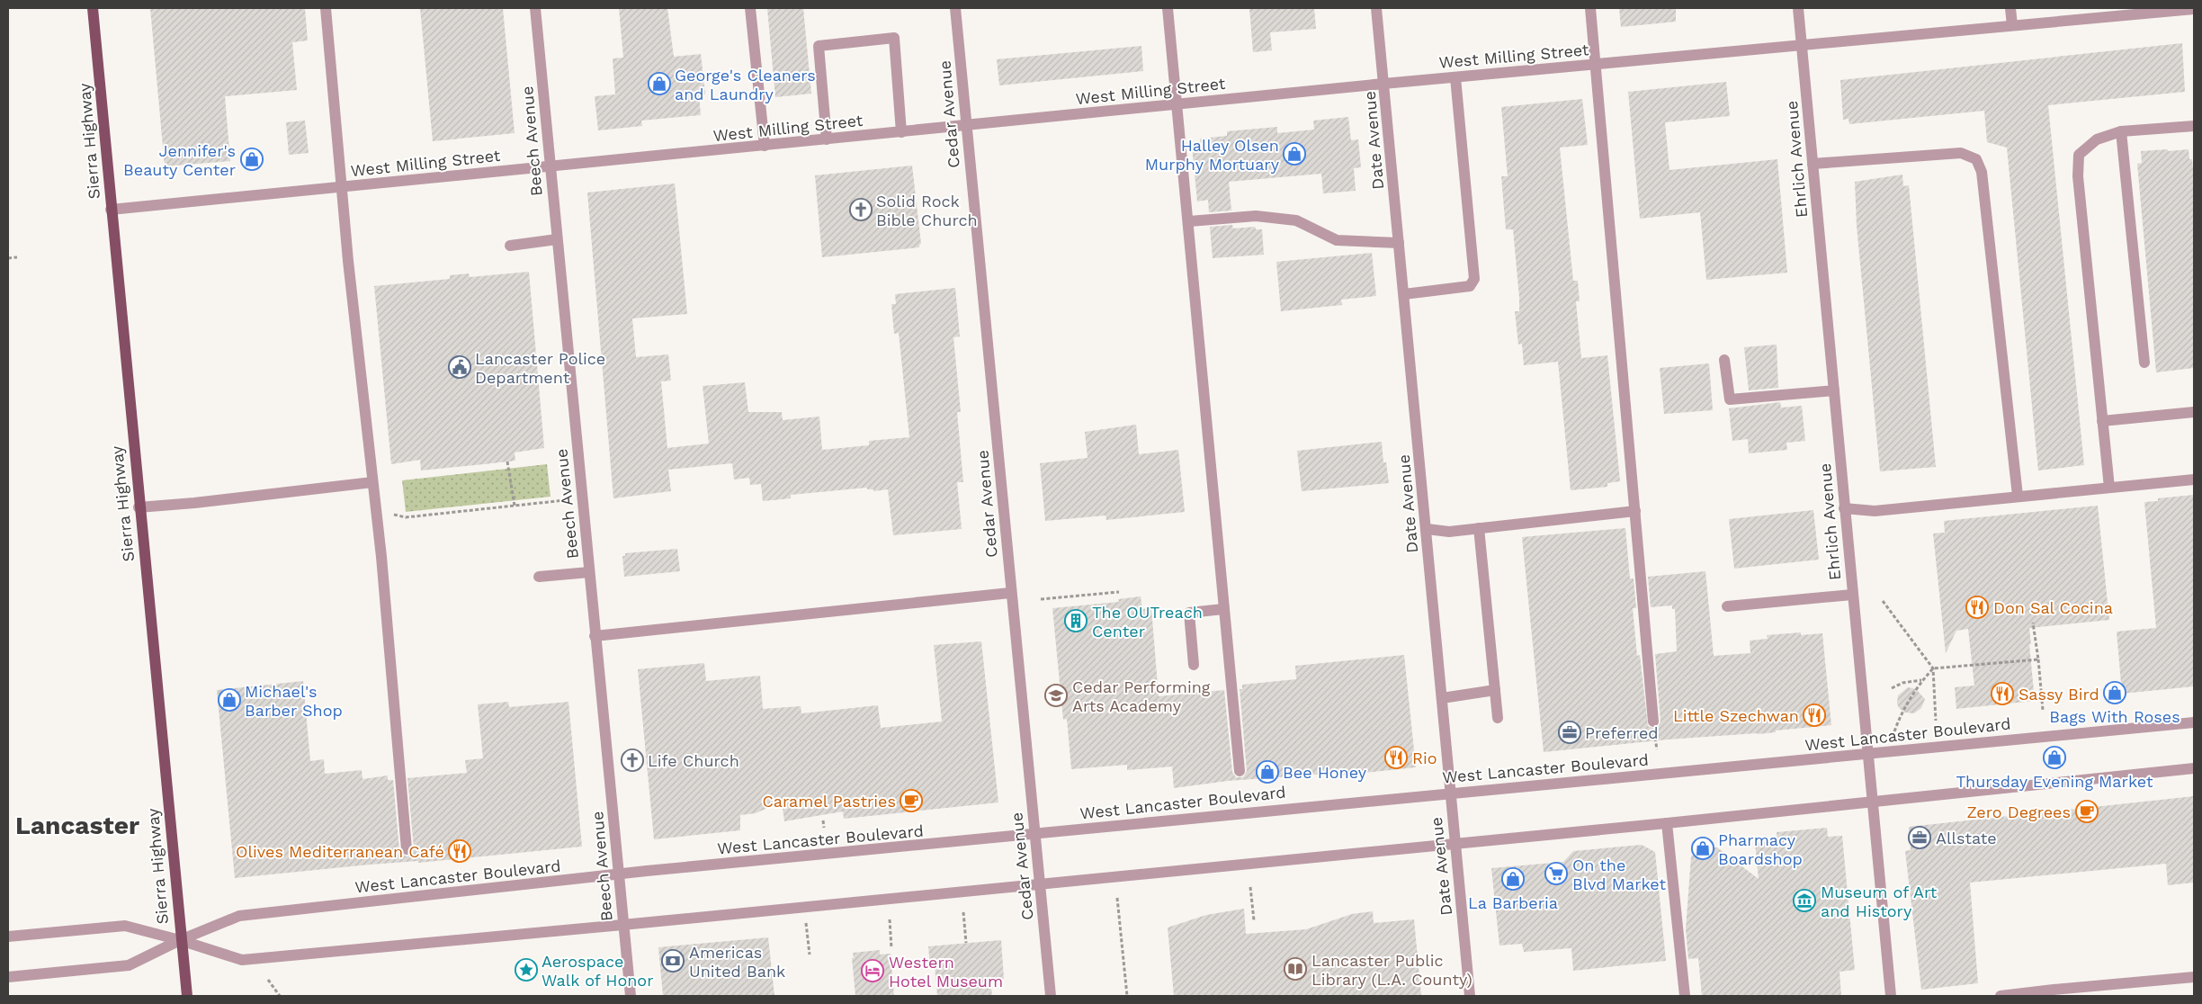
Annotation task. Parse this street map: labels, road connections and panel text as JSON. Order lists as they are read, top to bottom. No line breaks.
{"streets":{"main road":["Sierra Highway"],"street":["West Milling Street","Cedar Avenue","Date Avenue","Beech Avenue","Ehrlich Avenue","West Lancaster Boulevard"]},"crossings":[["West Milling Street","Cedar Avenue"],["West Milling Street","Date Avenue"],["West Milling Street","Sierra Highway"],["West Milling Street","Beech Avenue"],["West Milling Street","Ehrlich Avenue"],["Cedar Avenue","West Lancaster Boulevard"],["Date Avenue","West Lancaster Boulevard"],["Sierra Highway","West Lancaster Boulevard"],["Beech Avenue","West Lancaster Boulevard"],["Ehrlich Avenue","West Lancaster Boulevard"]],"districts":["Lancaster"],"places":{"shop":["George's Cleaners and Laundry","Halley Olsen Murphy Mortuary","Jennifer's Beauty Center","Bags With Roses","Michael's Barber Shop","Thursday Evening Market","Bee Honey","Pharmacy Boardshop","La Barberia"],"church":["Solid Rock Bible Church","Life Church"],"public building":["Lancaster Police Department"],"restaurant":["Don Sal Cocina","Sassy Bird","Little Szechwan","Rio","Olives Mediterranean Café"],"building":["The OUTreach Center"],"school or university":["Cedar Performing Arts Academy"],"office":["Preferred","Allstate"],"cafe":["Caramel Pastries","Zero Degrees"],"supermarket":["On the Blvd Market"],"museum":["Museum of Art and History"],"bank":["Americas United Bank"],"library":["Lancaster Public Library (L.A. County)"],"place":["Aerospace Walk of Honor"],"hotel":["Western Hotel Museum"]}}
